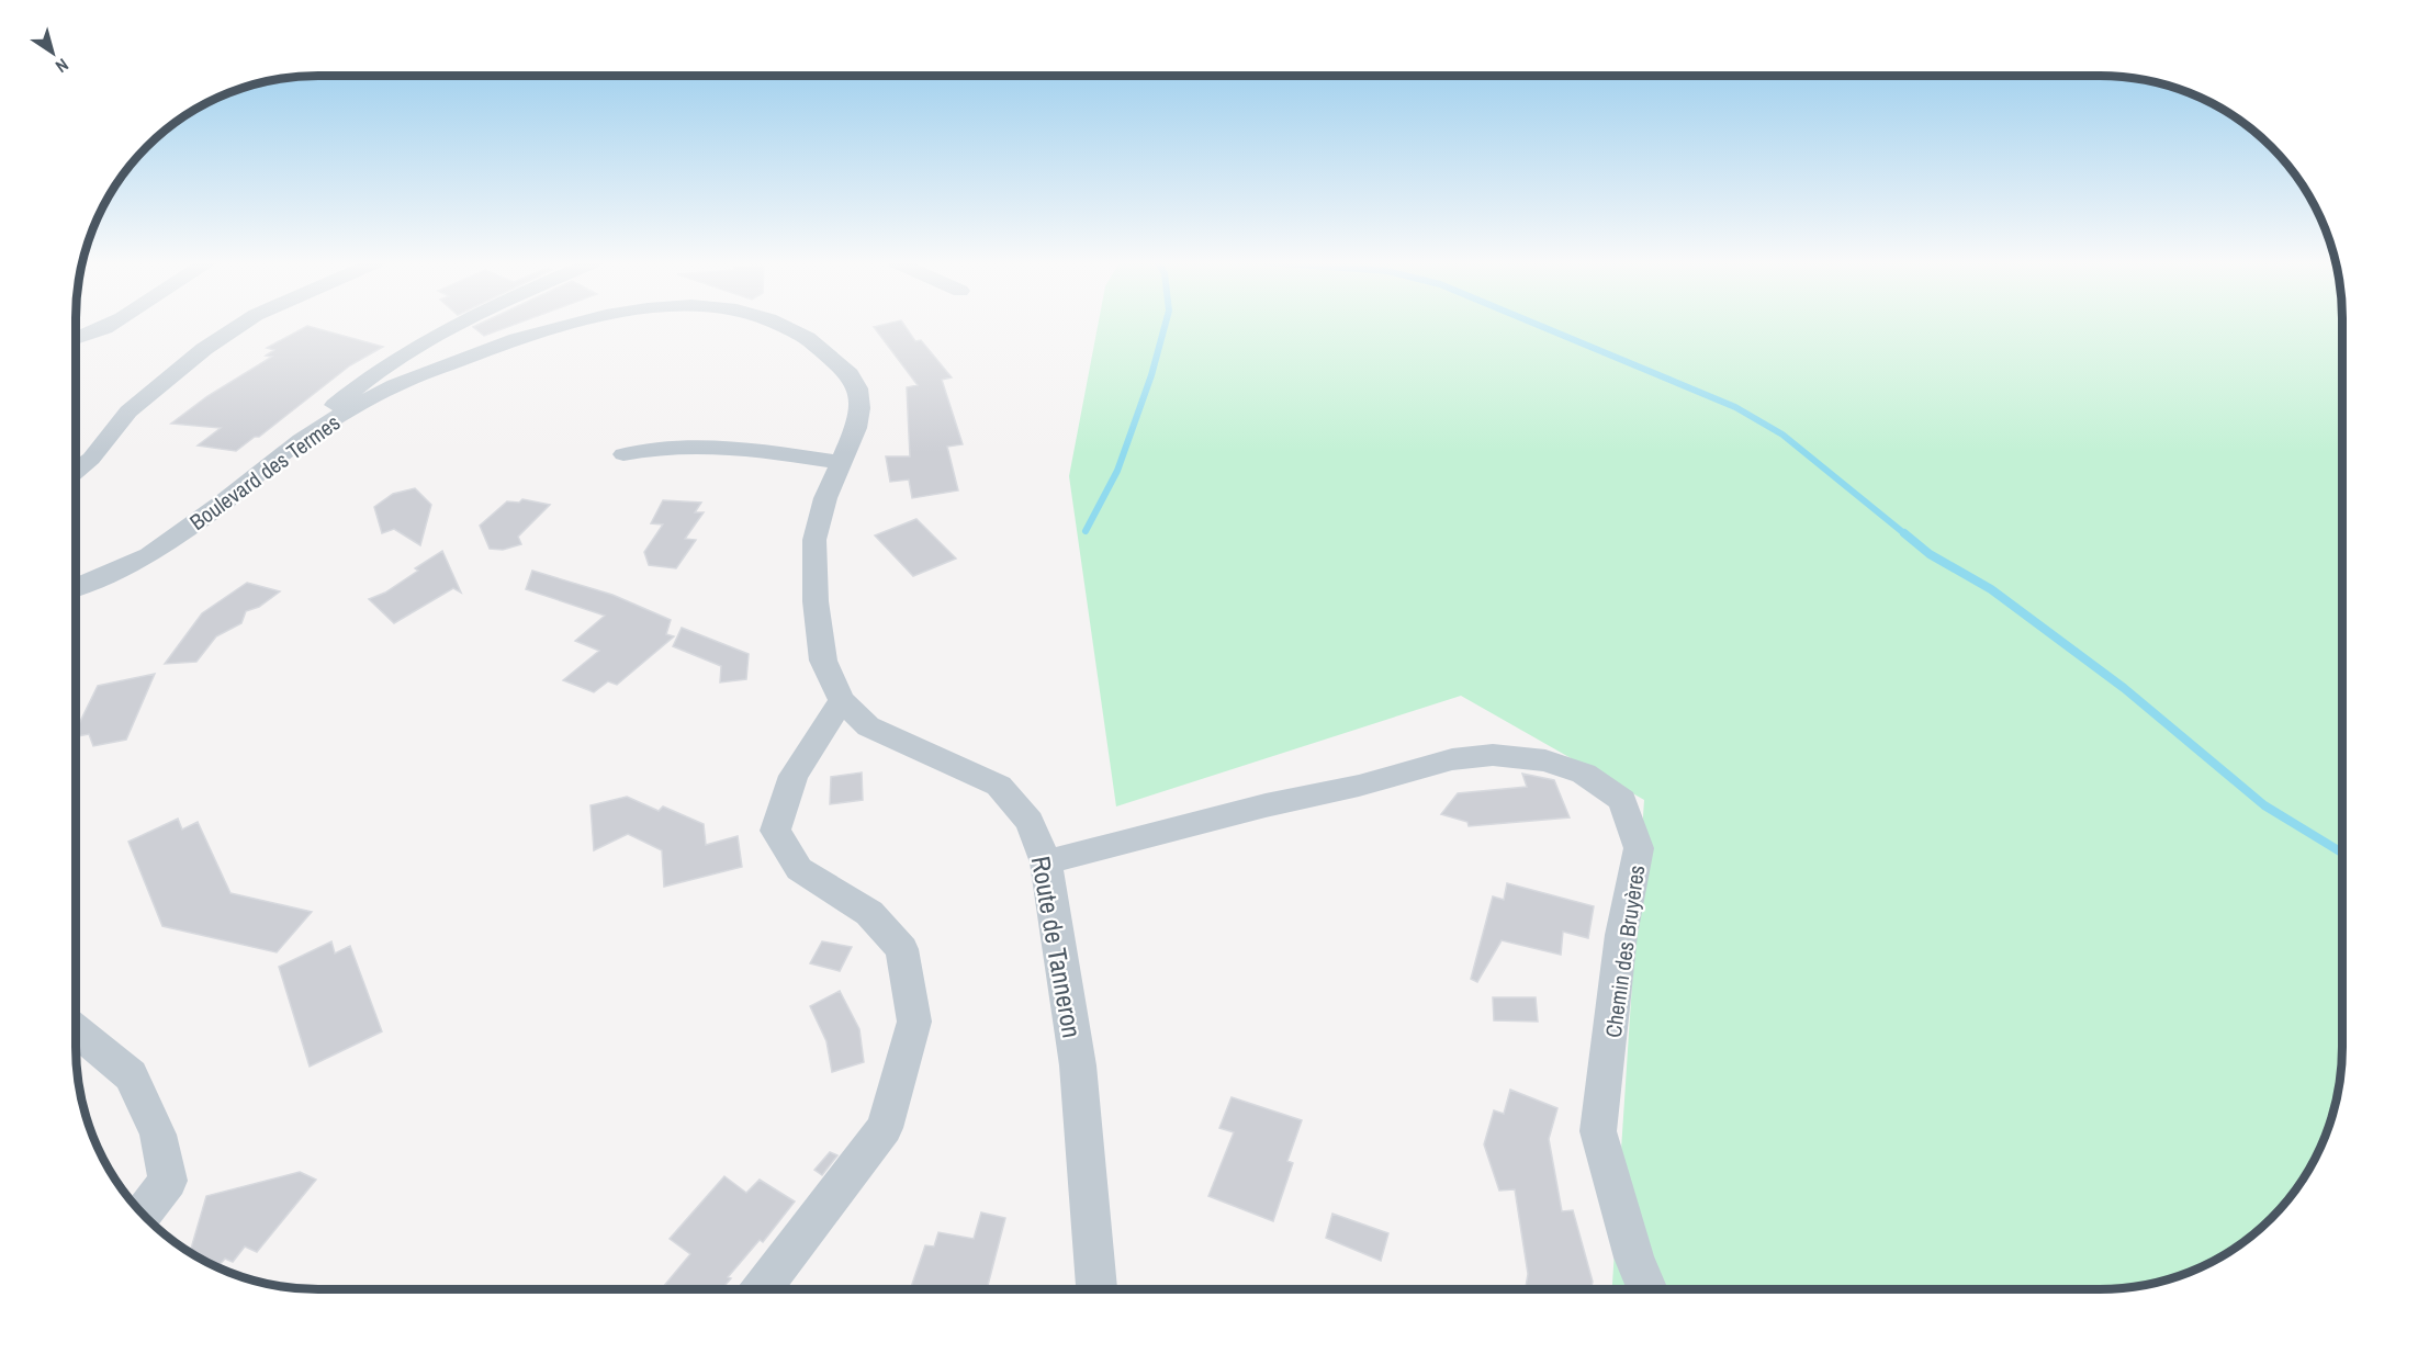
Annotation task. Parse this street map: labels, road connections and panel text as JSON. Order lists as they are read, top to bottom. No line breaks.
{"streets":{"street":["Boulevard des Termes","Route de Tanneron","Chemin des Bruyères"]},"crossings":[["Boulevard des Termes","Route de Tanneron"],["Route de Tanneron","Chemin des Bruyères"]],"north":"bottom right"}
